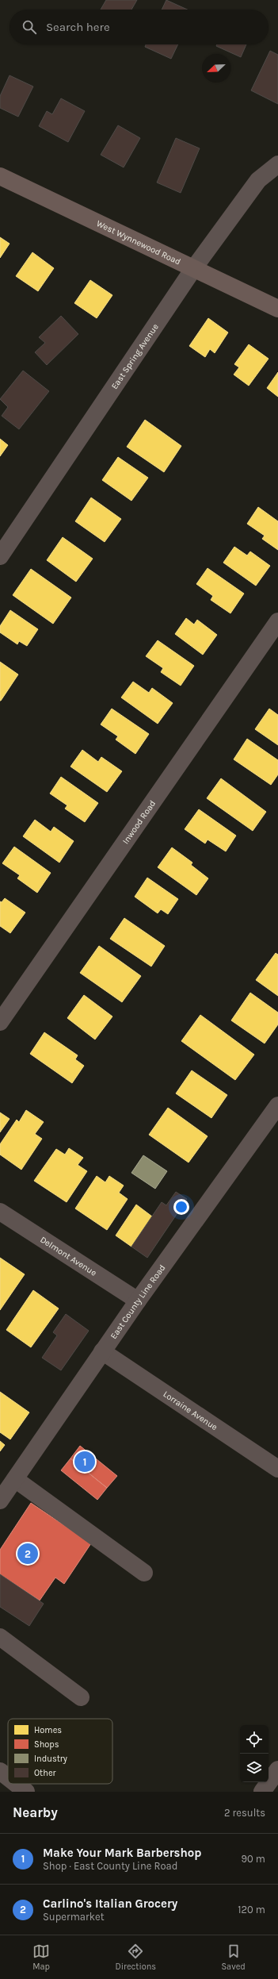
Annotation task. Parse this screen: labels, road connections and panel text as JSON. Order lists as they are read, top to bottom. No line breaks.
{"streets":{"main road":["West Wynnewood Road"],"street":["East Spring Avenue","Inwood Road","Delmont Avenue","East County Line Road","Lorraine Avenue"]},"crossings":[["West Wynnewood Road","East Spring Avenue"],["Delmont Avenue","East County Line Road"],["East County Line Road","Lorraine Avenue"]],"legend":["Homes","Shops","Industry","Other"],"north":"bottom left","page":{"search":"Search here","pins":["1","2"],"heading":["Nearby","2 results"],"list":[{"mark":"1","name":"Make Your Mark Barbershop","note":"Shop · East County Line Road","value":"90 m"},{"mark":"2","name":"Carlino's Italian Grocery","note":"Supermarket","value":"120 m"}],"nav":["Map","Directions","Saved"]}}
